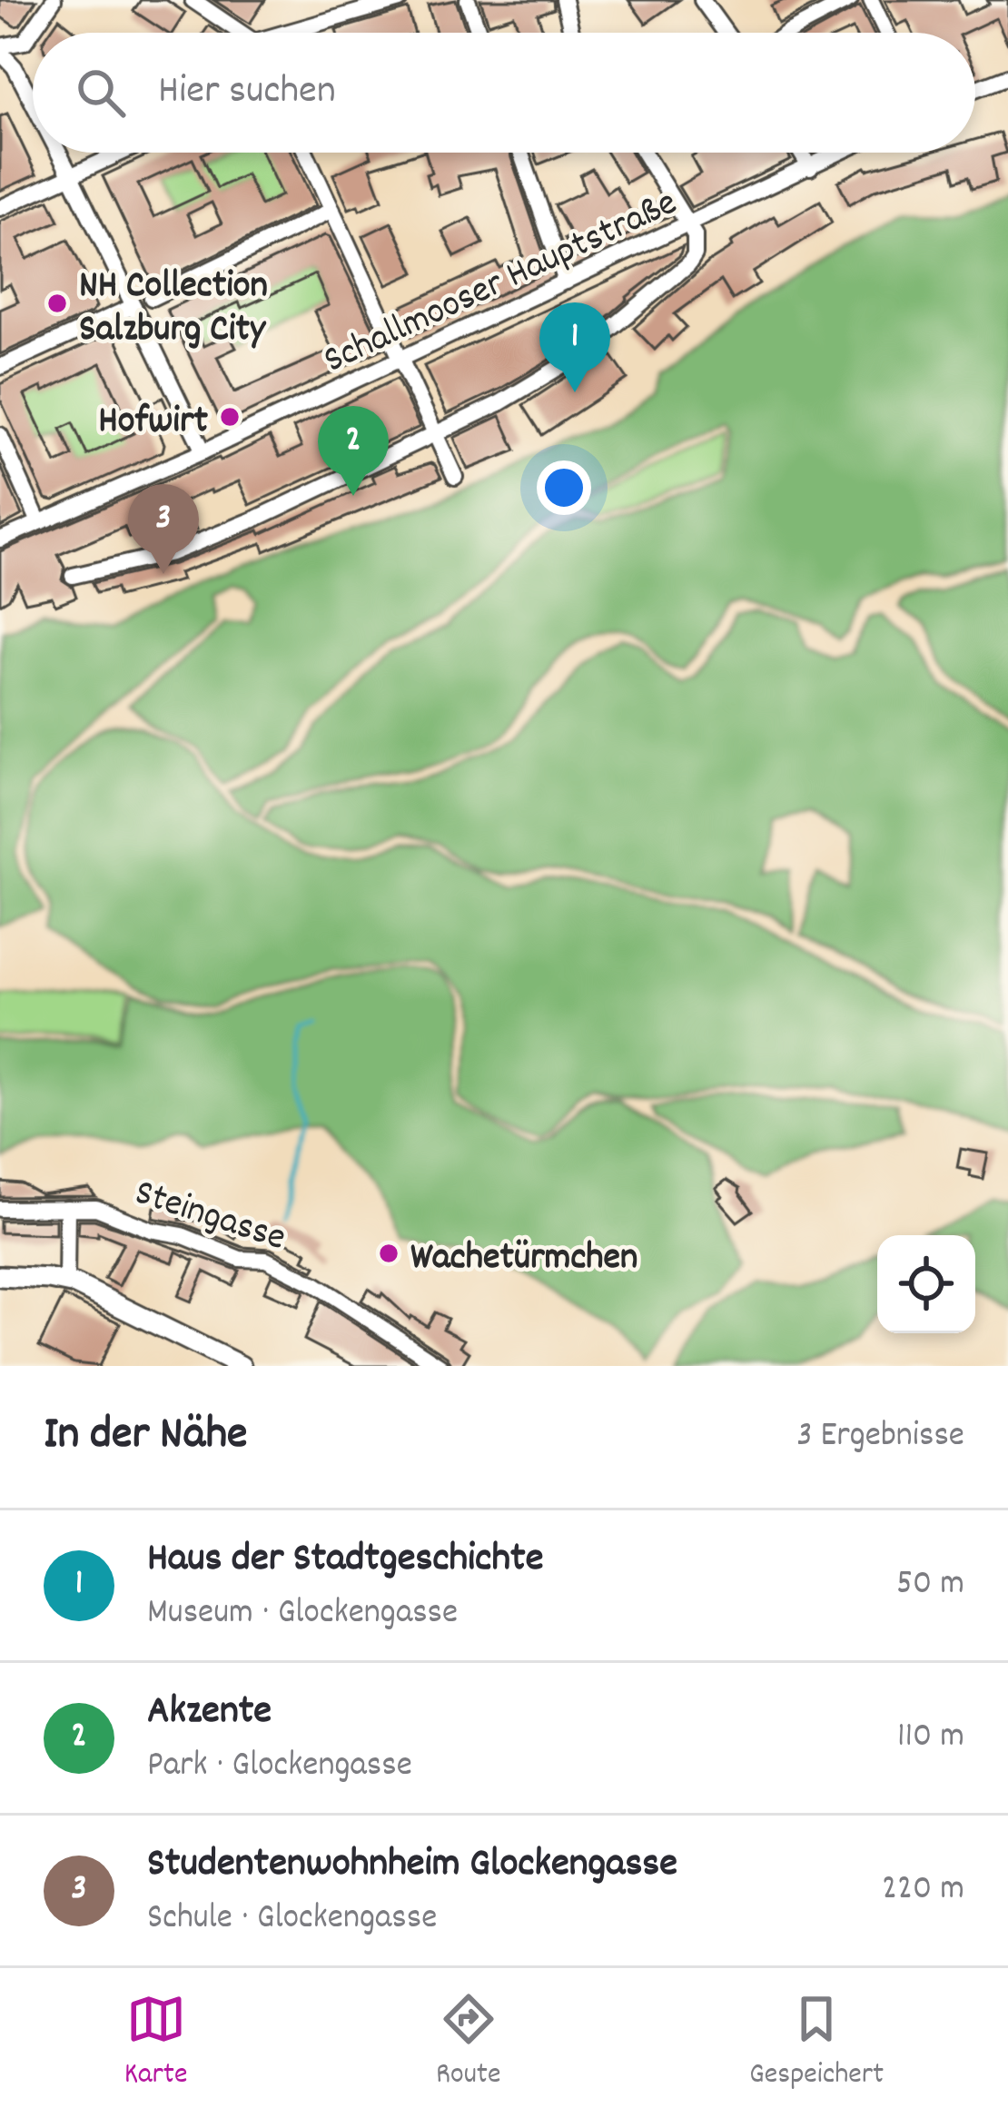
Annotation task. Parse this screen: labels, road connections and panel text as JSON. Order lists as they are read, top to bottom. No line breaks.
{"streets":{"street":["Schallmooser Hauptstraße","Steingasse"]},"places":["NH Collection Salzburg City","Hofwirt","Wachetürmchen"],"page":{"search":"Hier suchen","pins":["1","2","3"],"heading":["In der Nähe","3 Ergebnisse"],"list":[{"mark":"1","name":"Haus der Stadtgeschichte","note":"Museum · Glockengasse","value":"50 m"},{"mark":"2","name":"Akzente","note":"Park · Glockengasse","value":"110 m"},{"mark":"3","name":"Studentenwohnheim Glockengasse","note":"Schule · Glockengasse","value":"220 m"}],"nav":["Karte","Route","Gespeichert"]}}
